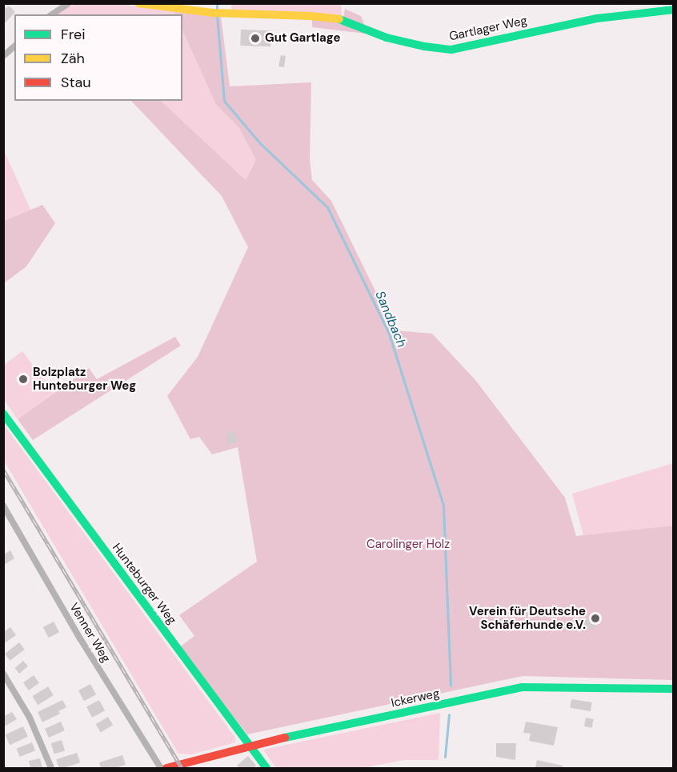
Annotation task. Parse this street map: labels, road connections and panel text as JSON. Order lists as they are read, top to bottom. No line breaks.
{"streets":{"street":["Gartlager Weg","Hunteburger Weg","Venner Weg","Ickerweg"]},"crossings":[["Hunteburger Weg","Ickerweg"]],"water":["Sandbach"],"parks":["Carolinger Holz"],"places":["Gut Gartlage","Bolzplatz Hunteburger Weg","Verein für Deutsche Schäferhunde e.V."],"legend":["Frei","Zäh","Stau"]}
